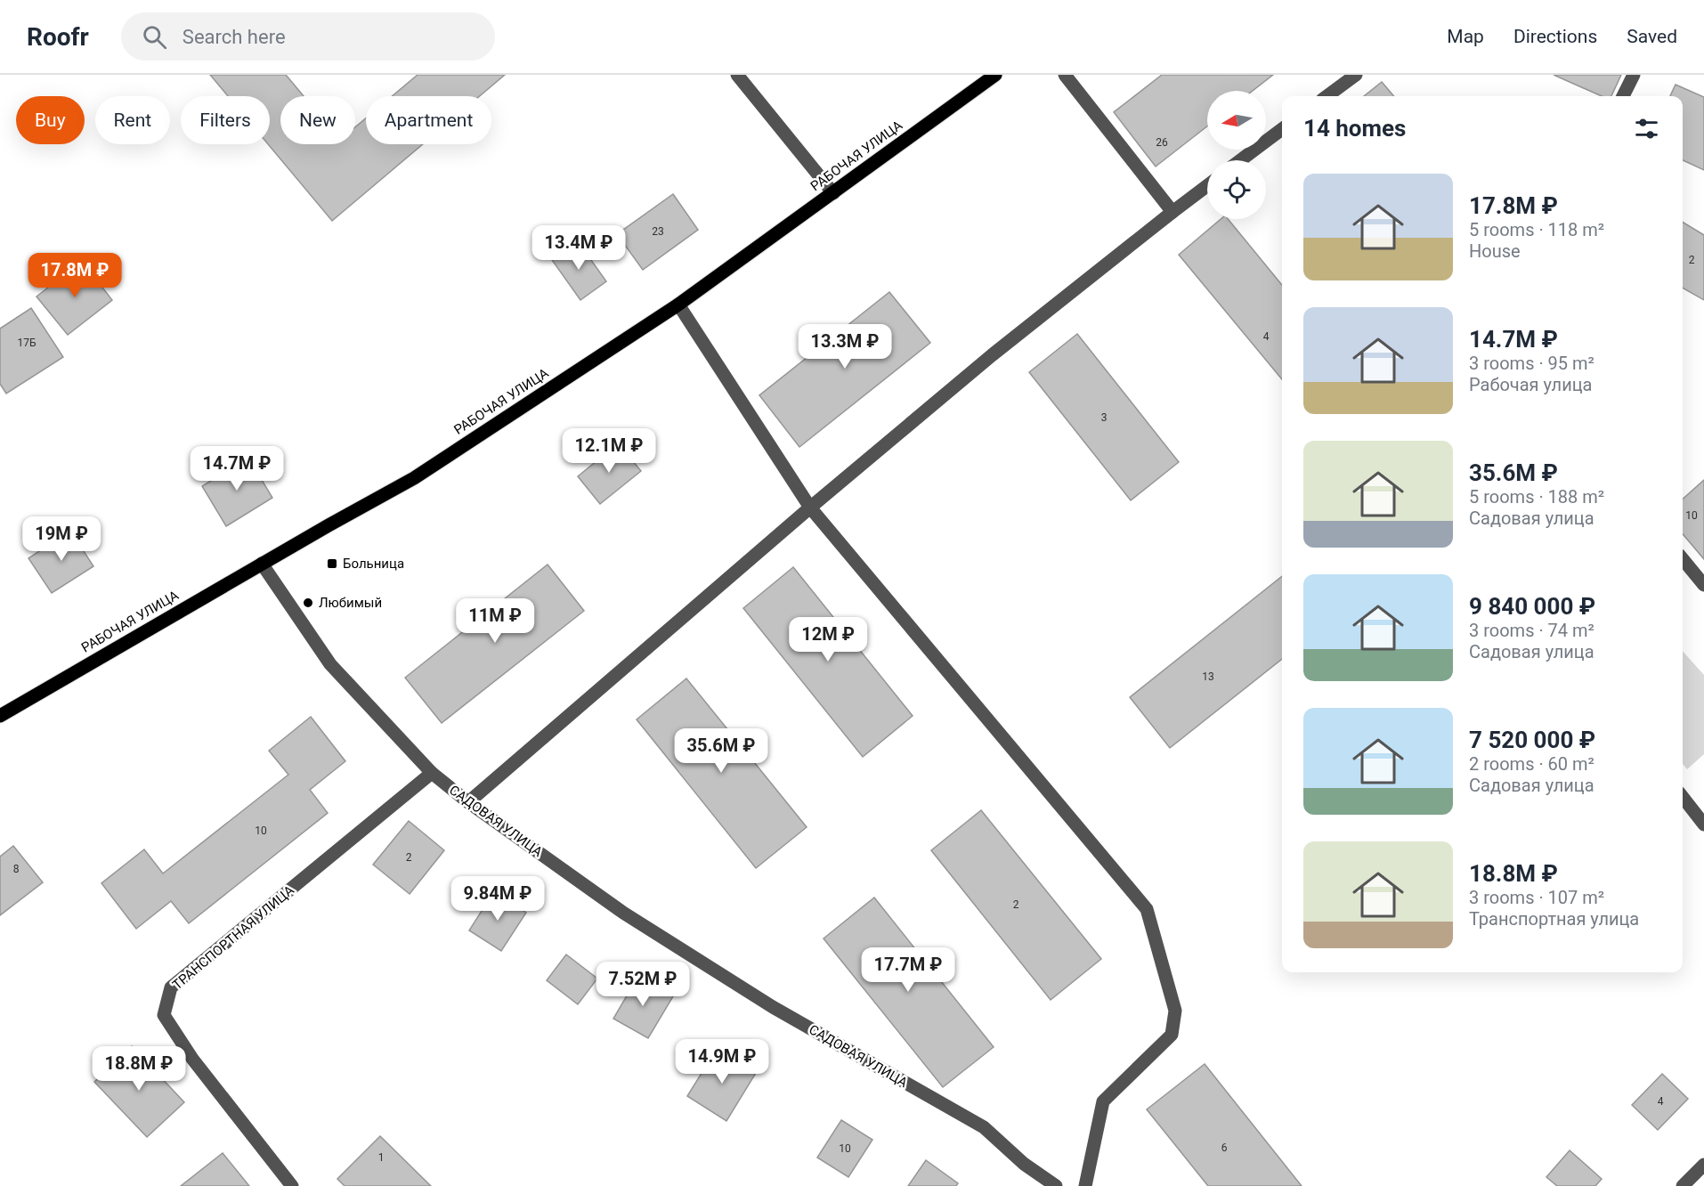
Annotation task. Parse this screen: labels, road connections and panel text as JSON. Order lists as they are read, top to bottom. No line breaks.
{"streets":{"main road":["РАБОЧАЯ УЛИЦА"],"street":["САДОВАЯ УЛИЦА","ТРАНСПОРТНАЯ УЛИЦА"]},"crossings":[["РАБОЧАЯ УЛИЦА","САДОВАЯ УЛИЦА"],["САДОВАЯ УЛИЦА","ТРАНСПОРТНАЯ УЛИЦА"]],"places":{"transit":["Больница"],"other":["Любимый"]},"house_numbers":["26","23","2","4","17Б","3","10","13","10","2","8","2","4","6","10","1"],"north":"left","page":{"header":"Roofr","search":"Search here","nav":["Map","Directions","Saved"],"chip":["Buy","Rent","Filters","New","Apartment"],"heading":"14 homes","list":[{"name":"17.8M ₽","note":"5 rooms · 118 m² · House"},{"name":"14.7M ₽","note":"3 rooms · 95 m² · Рабочая улица"},{"name":"35.6M ₽","note":"5 rooms · 188 m² · Садовая улица"},{"name":"9 840 000 ₽","note":"3 rooms · 74 m² · Садовая улица"},{"name":"7 520 000 ₽","note":"2 rooms · 60 m² · Садовая улица"},{"name":"18.8M ₽","note":"3 rooms · 107 m² · Транспортная улица"}],"price":["13.4M ₽","17.8M ₽","13.3M ₽","12.1M ₽","14.7M ₽","19M ₽","11M ₽","12M ₽","35.6M ₽","9.84M ₽","17.7M ₽","7.52M ₽","14.9M ₽","18.8M ₽"]}}
